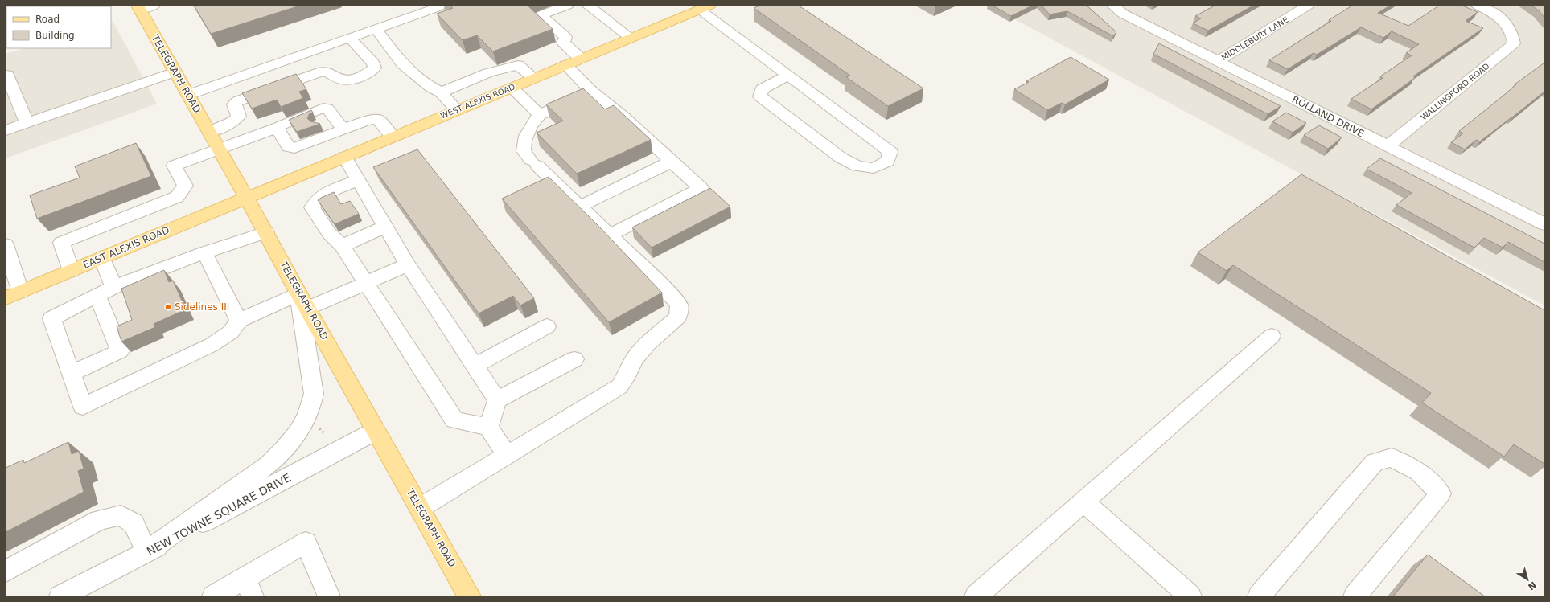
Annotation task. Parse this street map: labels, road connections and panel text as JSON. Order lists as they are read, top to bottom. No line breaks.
{"streets":{"main road":["TELEGRAPH ROAD","WEST ALEXIS ROAD","EAST ALEXIS ROAD"],"street":["MIDDLEBURY LANE","WALLINGFORD ROAD","ROLLAND DRIVE","NEW TOWNE SQUARE DRIVE"]},"crossings":[["MIDDLEBURY LANE","ROLLAND DRIVE"],["TELEGRAPH ROAD","WEST ALEXIS ROAD"],["TELEGRAPH ROAD","EAST ALEXIS ROAD"],["TELEGRAPH ROAD","NEW TOWNE SQUARE DRIVE"],["WALLINGFORD ROAD","ROLLAND DRIVE"],["WEST ALEXIS ROAD","EAST ALEXIS ROAD"]],"places":["Sidelines III"],"legend":["Road","Building"],"north":"bottom right"}
